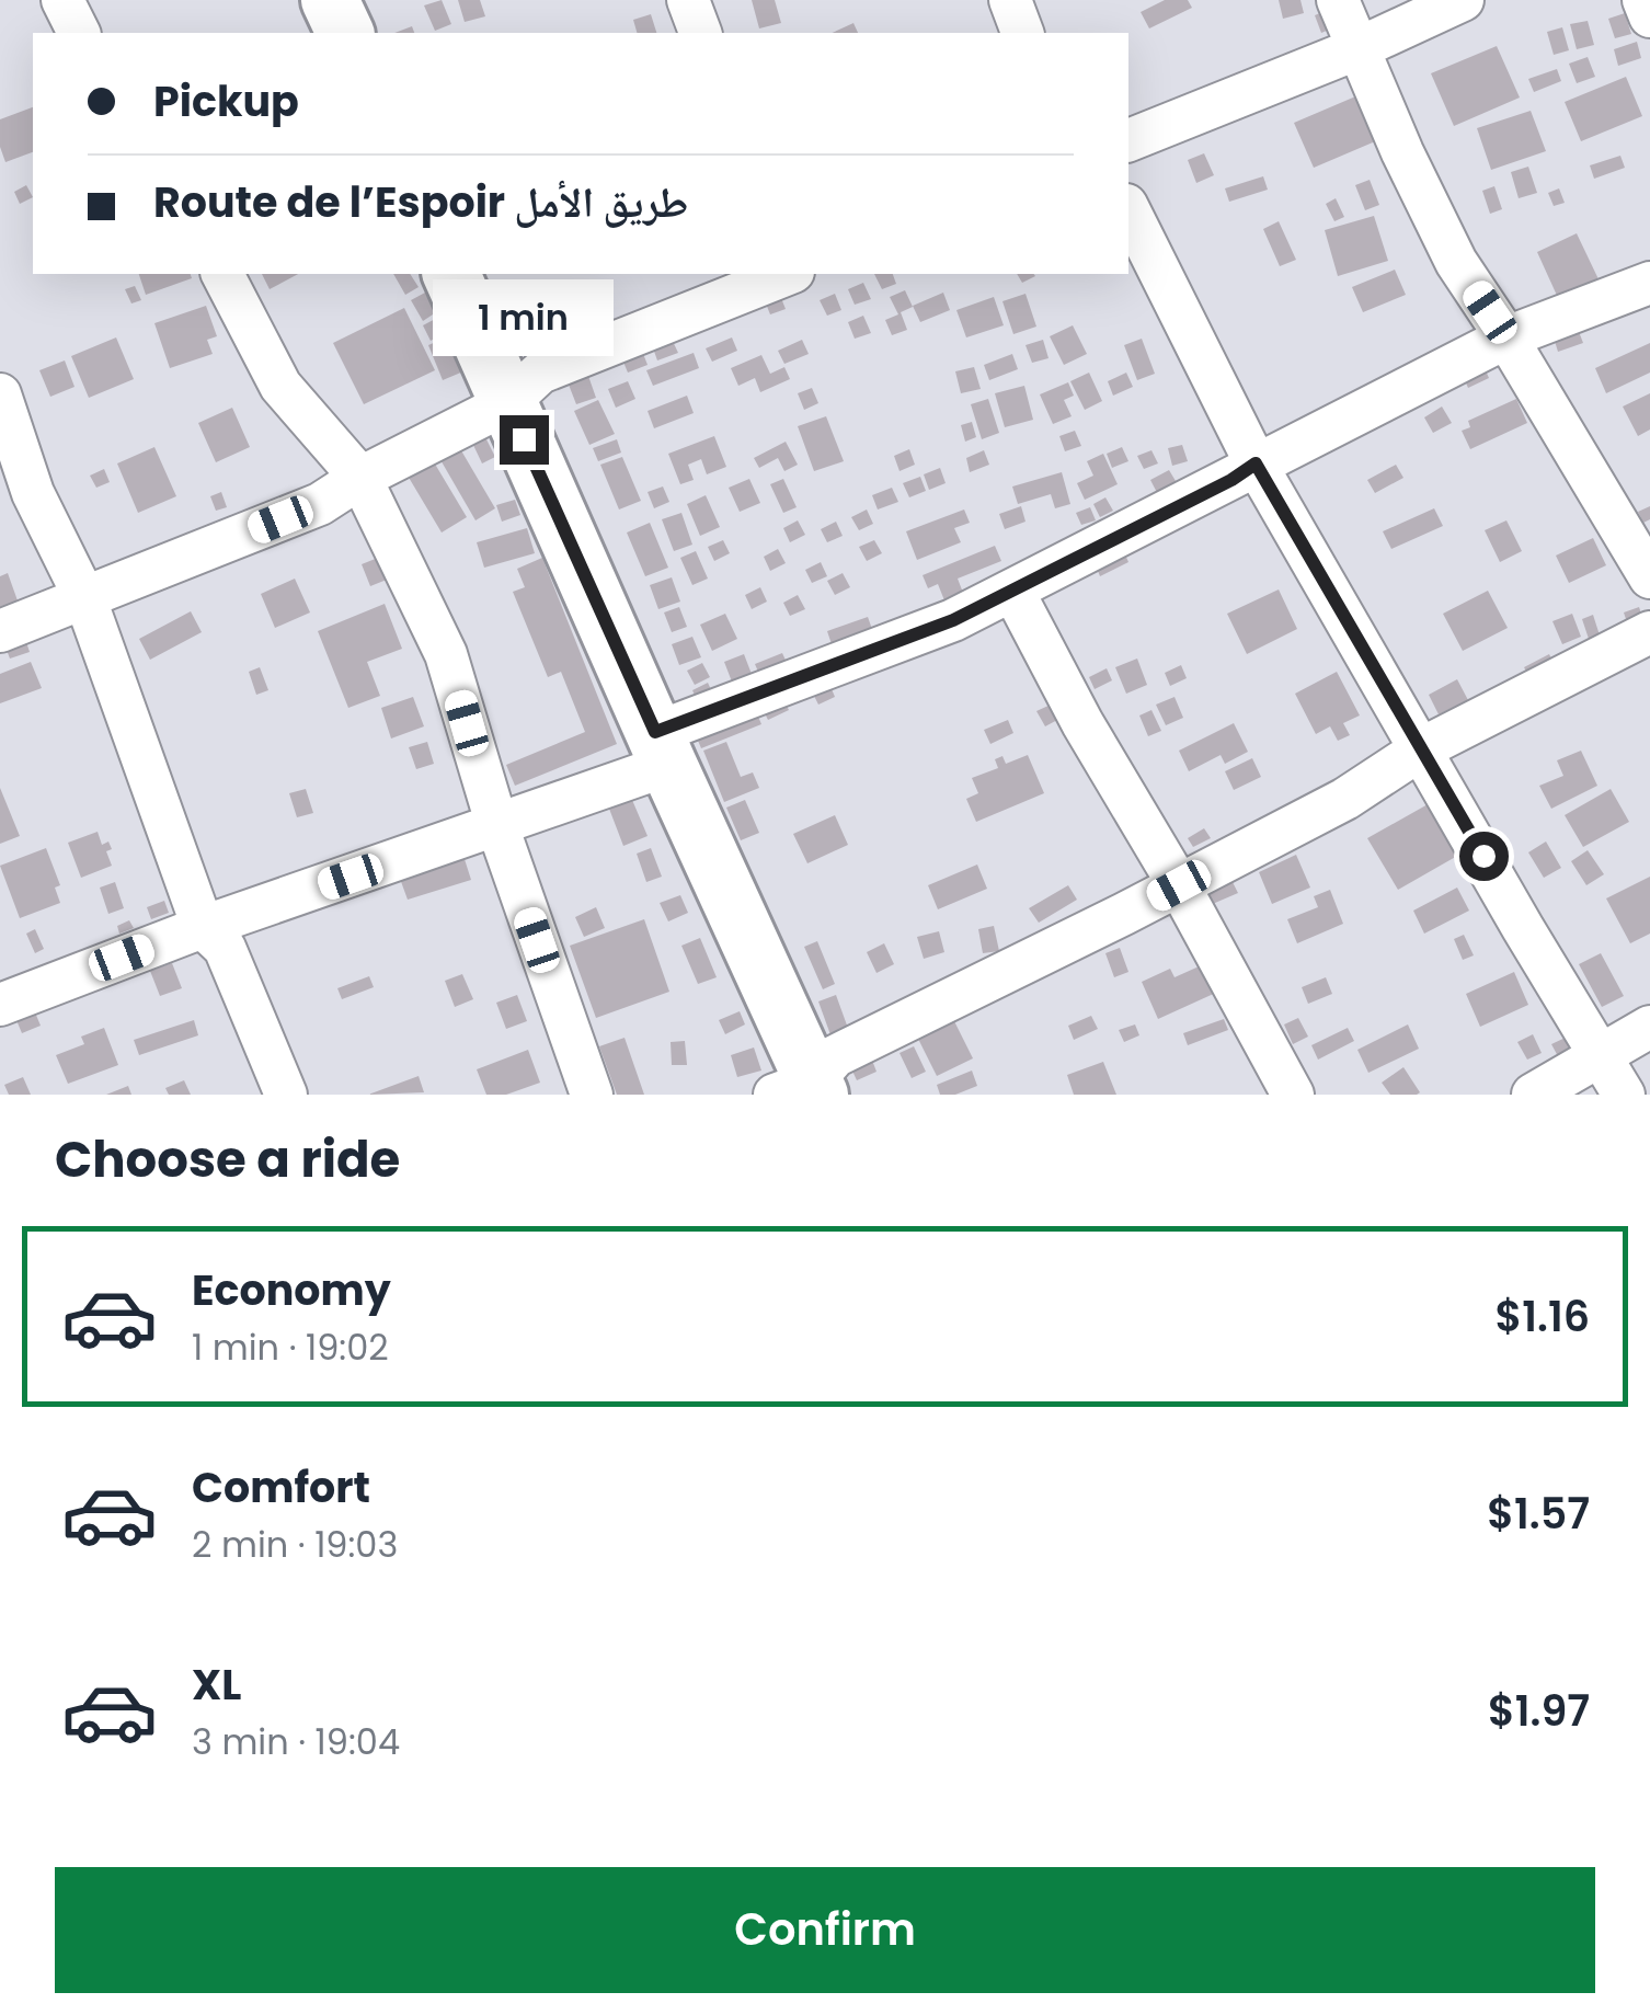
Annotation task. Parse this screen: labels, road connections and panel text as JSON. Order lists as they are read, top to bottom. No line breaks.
{"page":{"banner":["Pickup","Route de l’Espoir طريق الأمل"],"bubble":"1 min","heading":"Choose a ride","list":[{"name":"Economy","note":"1 min · 19:02","value":"$1.16"},{"name":"Comfort","note":"2 min · 19:03","value":"$1.57"},{"name":"XL","note":"3 min · 19:04","value":"$1.97"}],"buttons":"Confirm"}}
